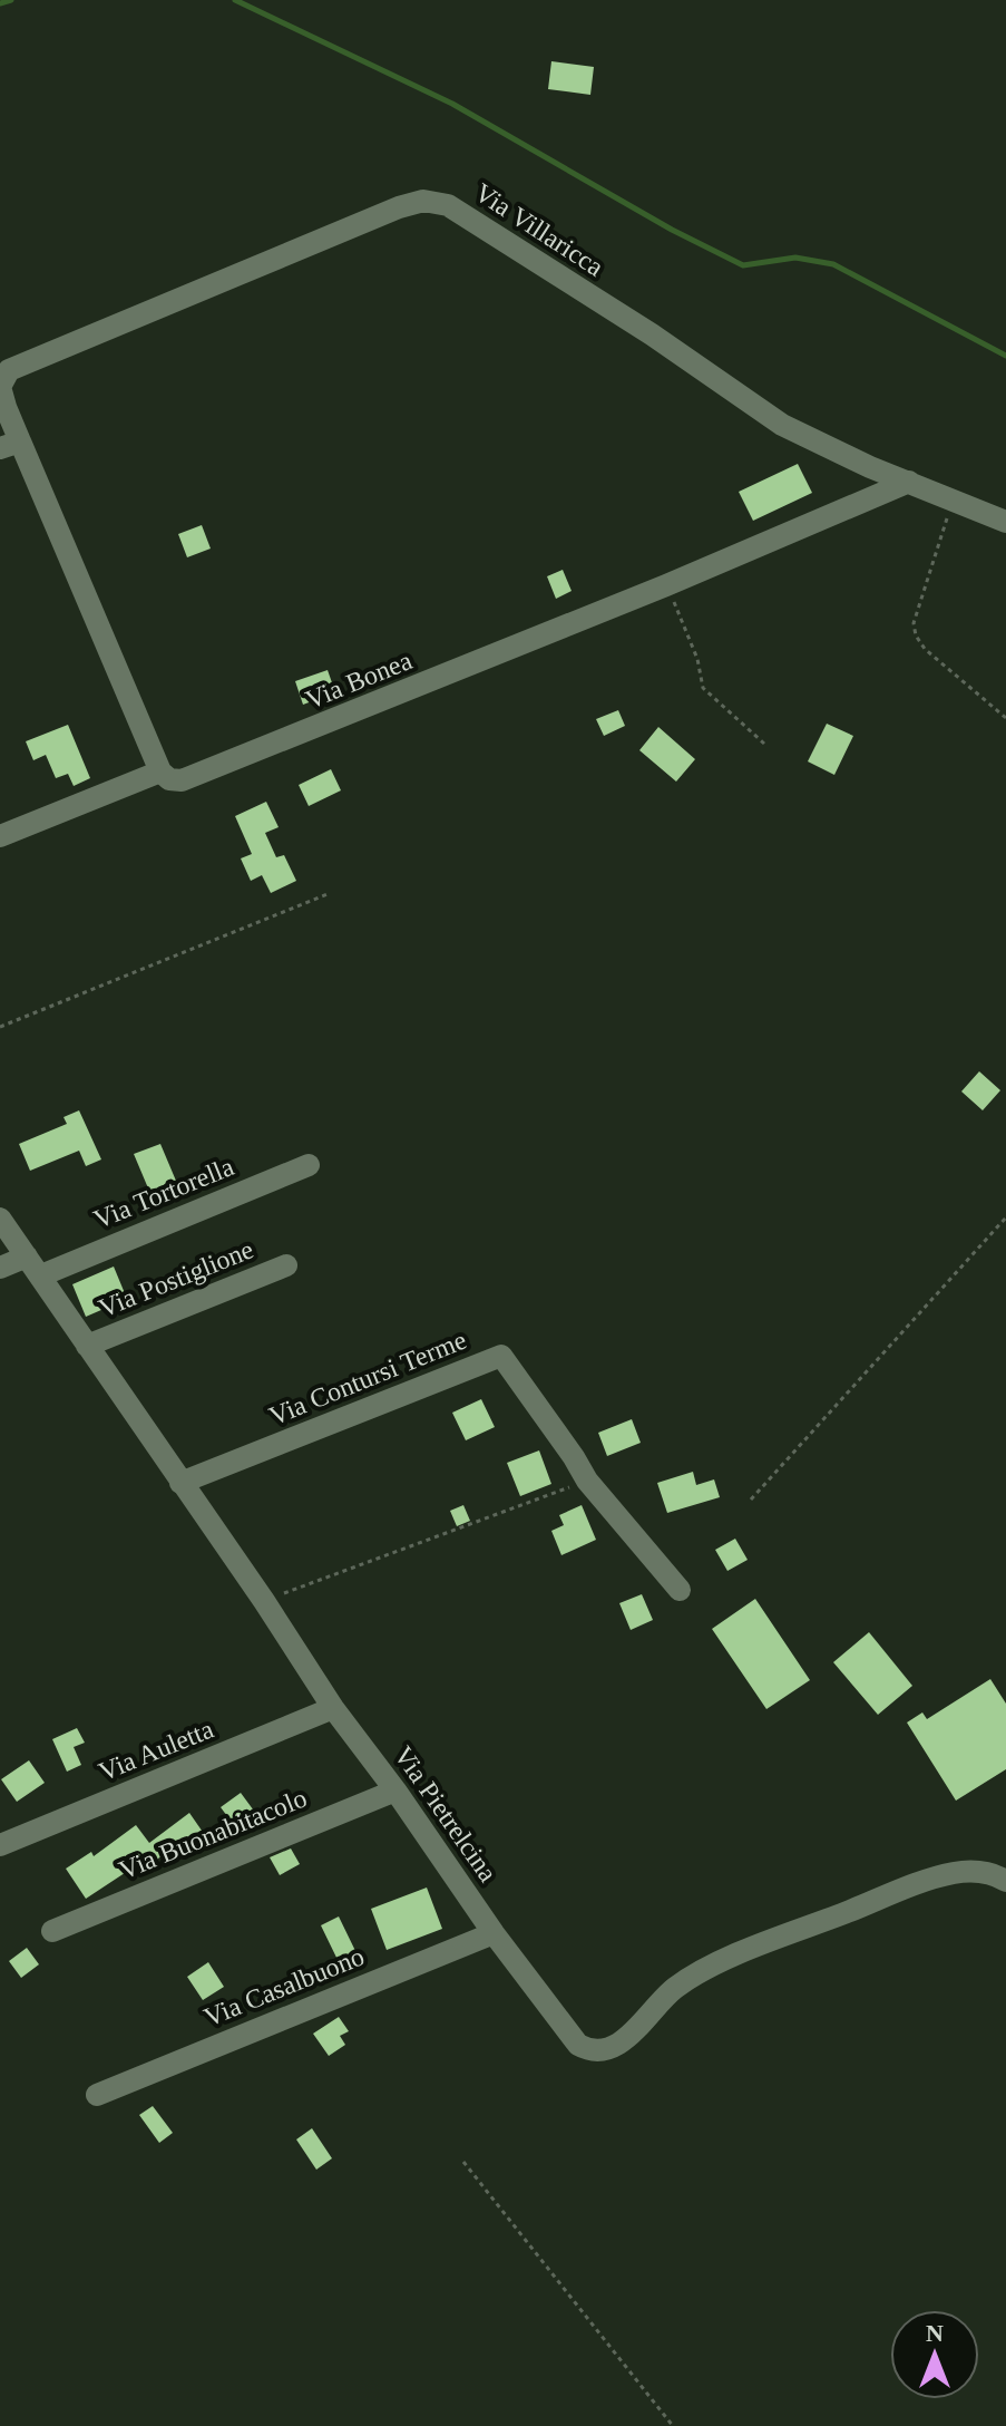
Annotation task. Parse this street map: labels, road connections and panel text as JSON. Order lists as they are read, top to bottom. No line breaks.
{"streets":{"street":["Via Villaricca","Via Bonea","Via Tortorella","Via Postiglione","Via Contursi Terme","Via Auletta","Via Pietrelcina","Via Buonabitacolo","Via Casalbuono"]},"crossings":[["Via Villaricca","Via Bonea"],["Via Tortorella","Via Pietrelcina"],["Via Postiglione","Via Pietrelcina"],["Via Contursi Terme","Via Pietrelcina"],["Via Auletta","Via Pietrelcina"],["Via Pietrelcina","Via Buonabitacolo"],["Via Pietrelcina","Via Casalbuono"]],"north":"top"}
